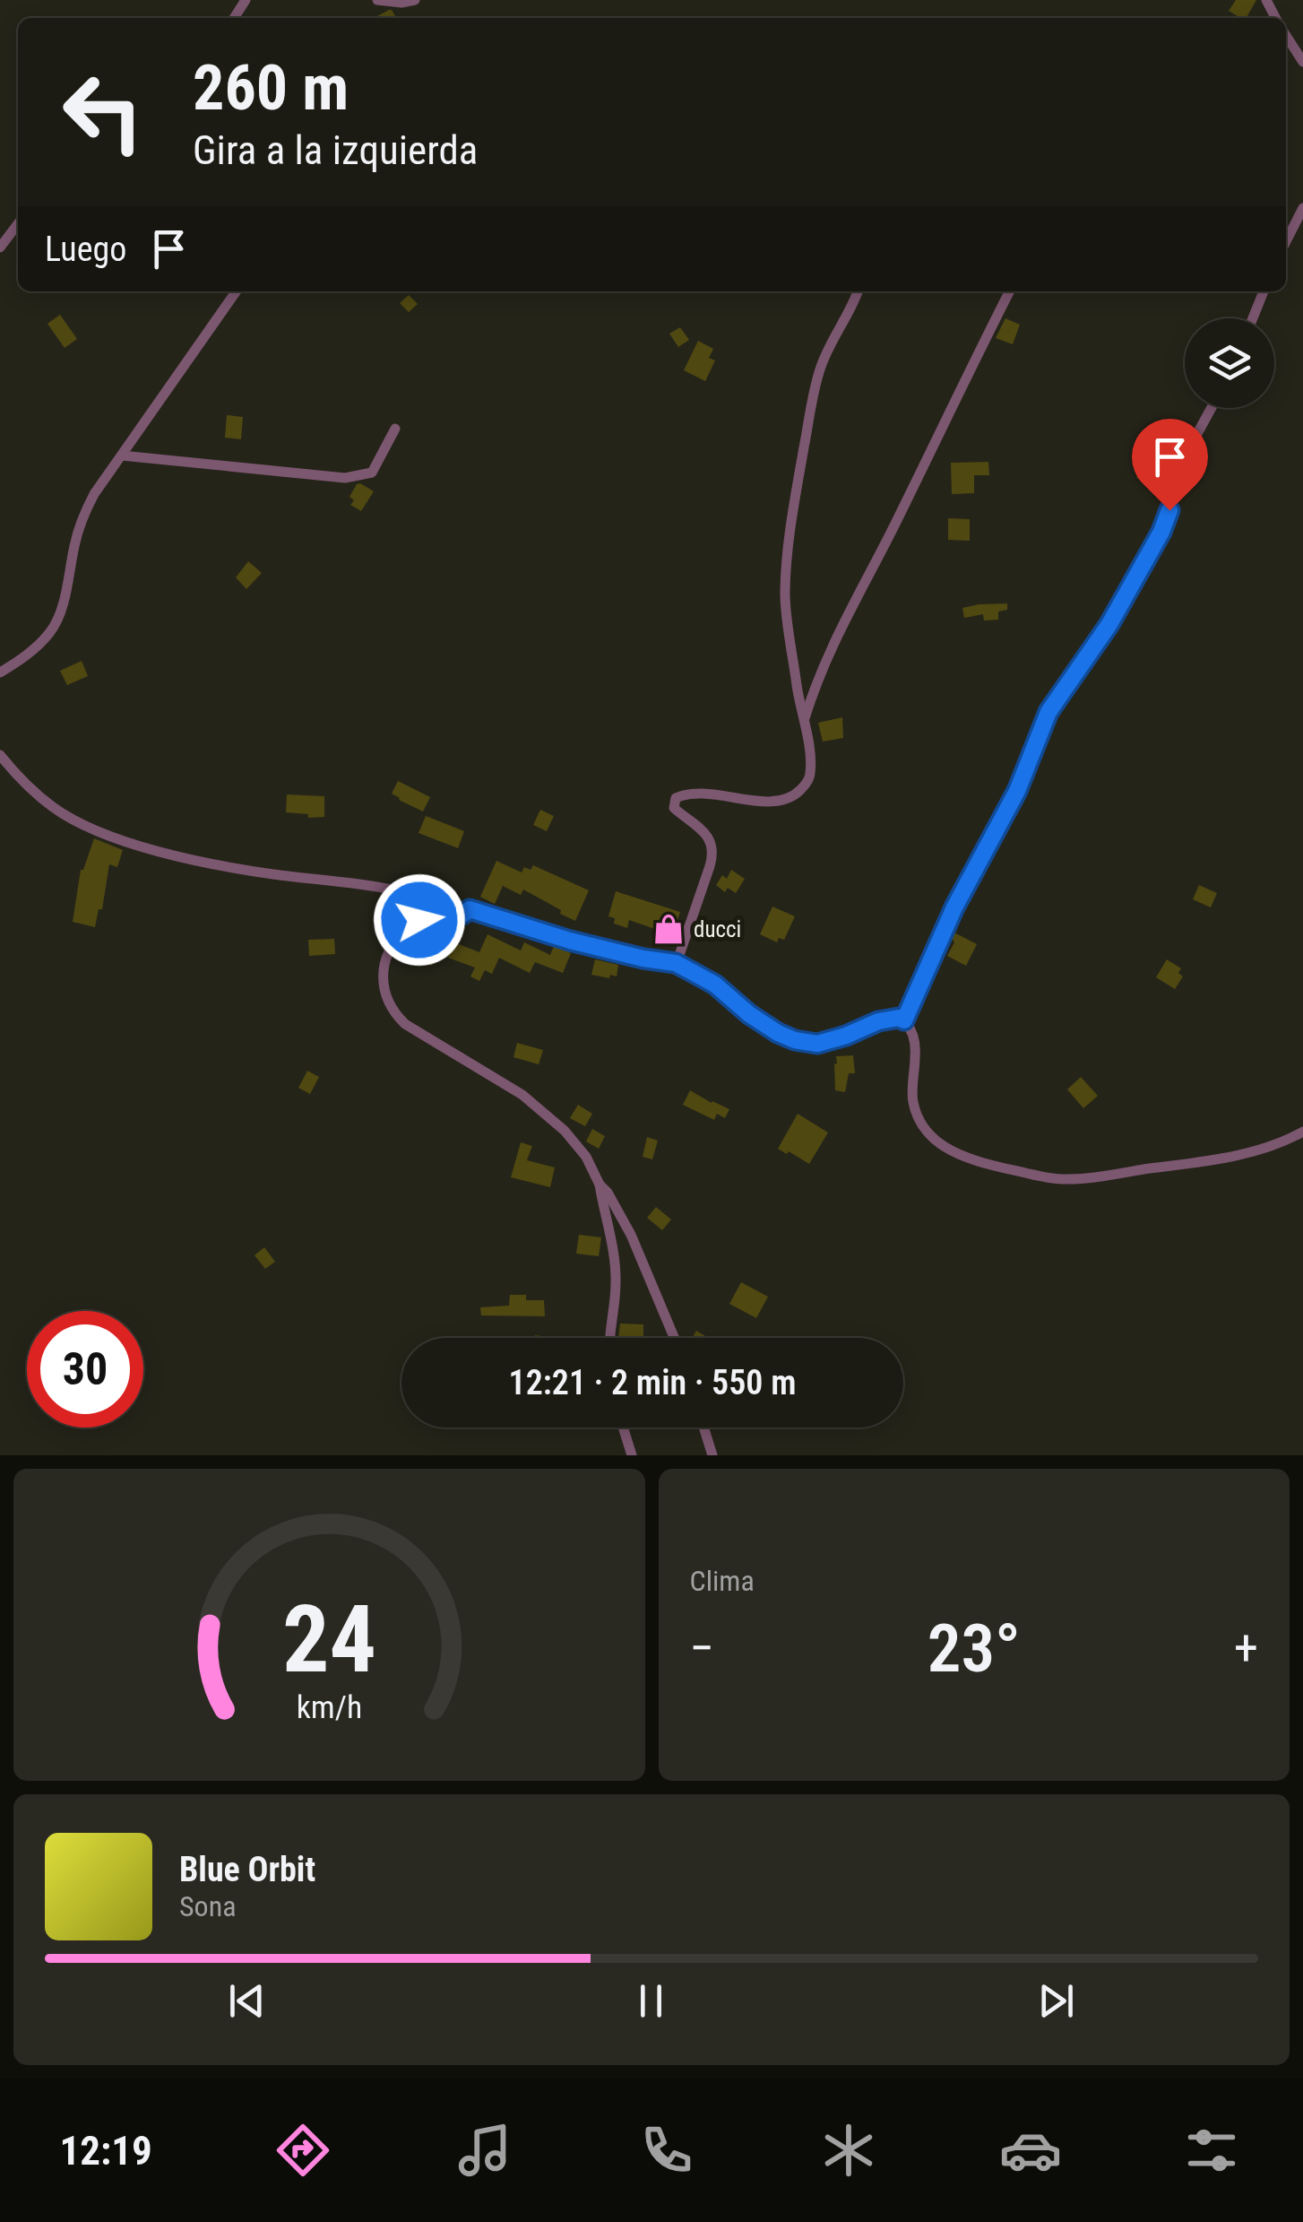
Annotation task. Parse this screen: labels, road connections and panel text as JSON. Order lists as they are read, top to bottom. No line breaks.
{"places":{"shop":["ducci"]},"page":{"turn":["260 m","Gira a la izquierda"],"then":"Luego","limit":"30","trip":"12:21 · 2 min · 550 m","tile":"Clima","heat":["−","23°","+"],"song":["Blue Orbit","Sona"],"tabs":"12:19","gauge":["24","km/h"]}}
